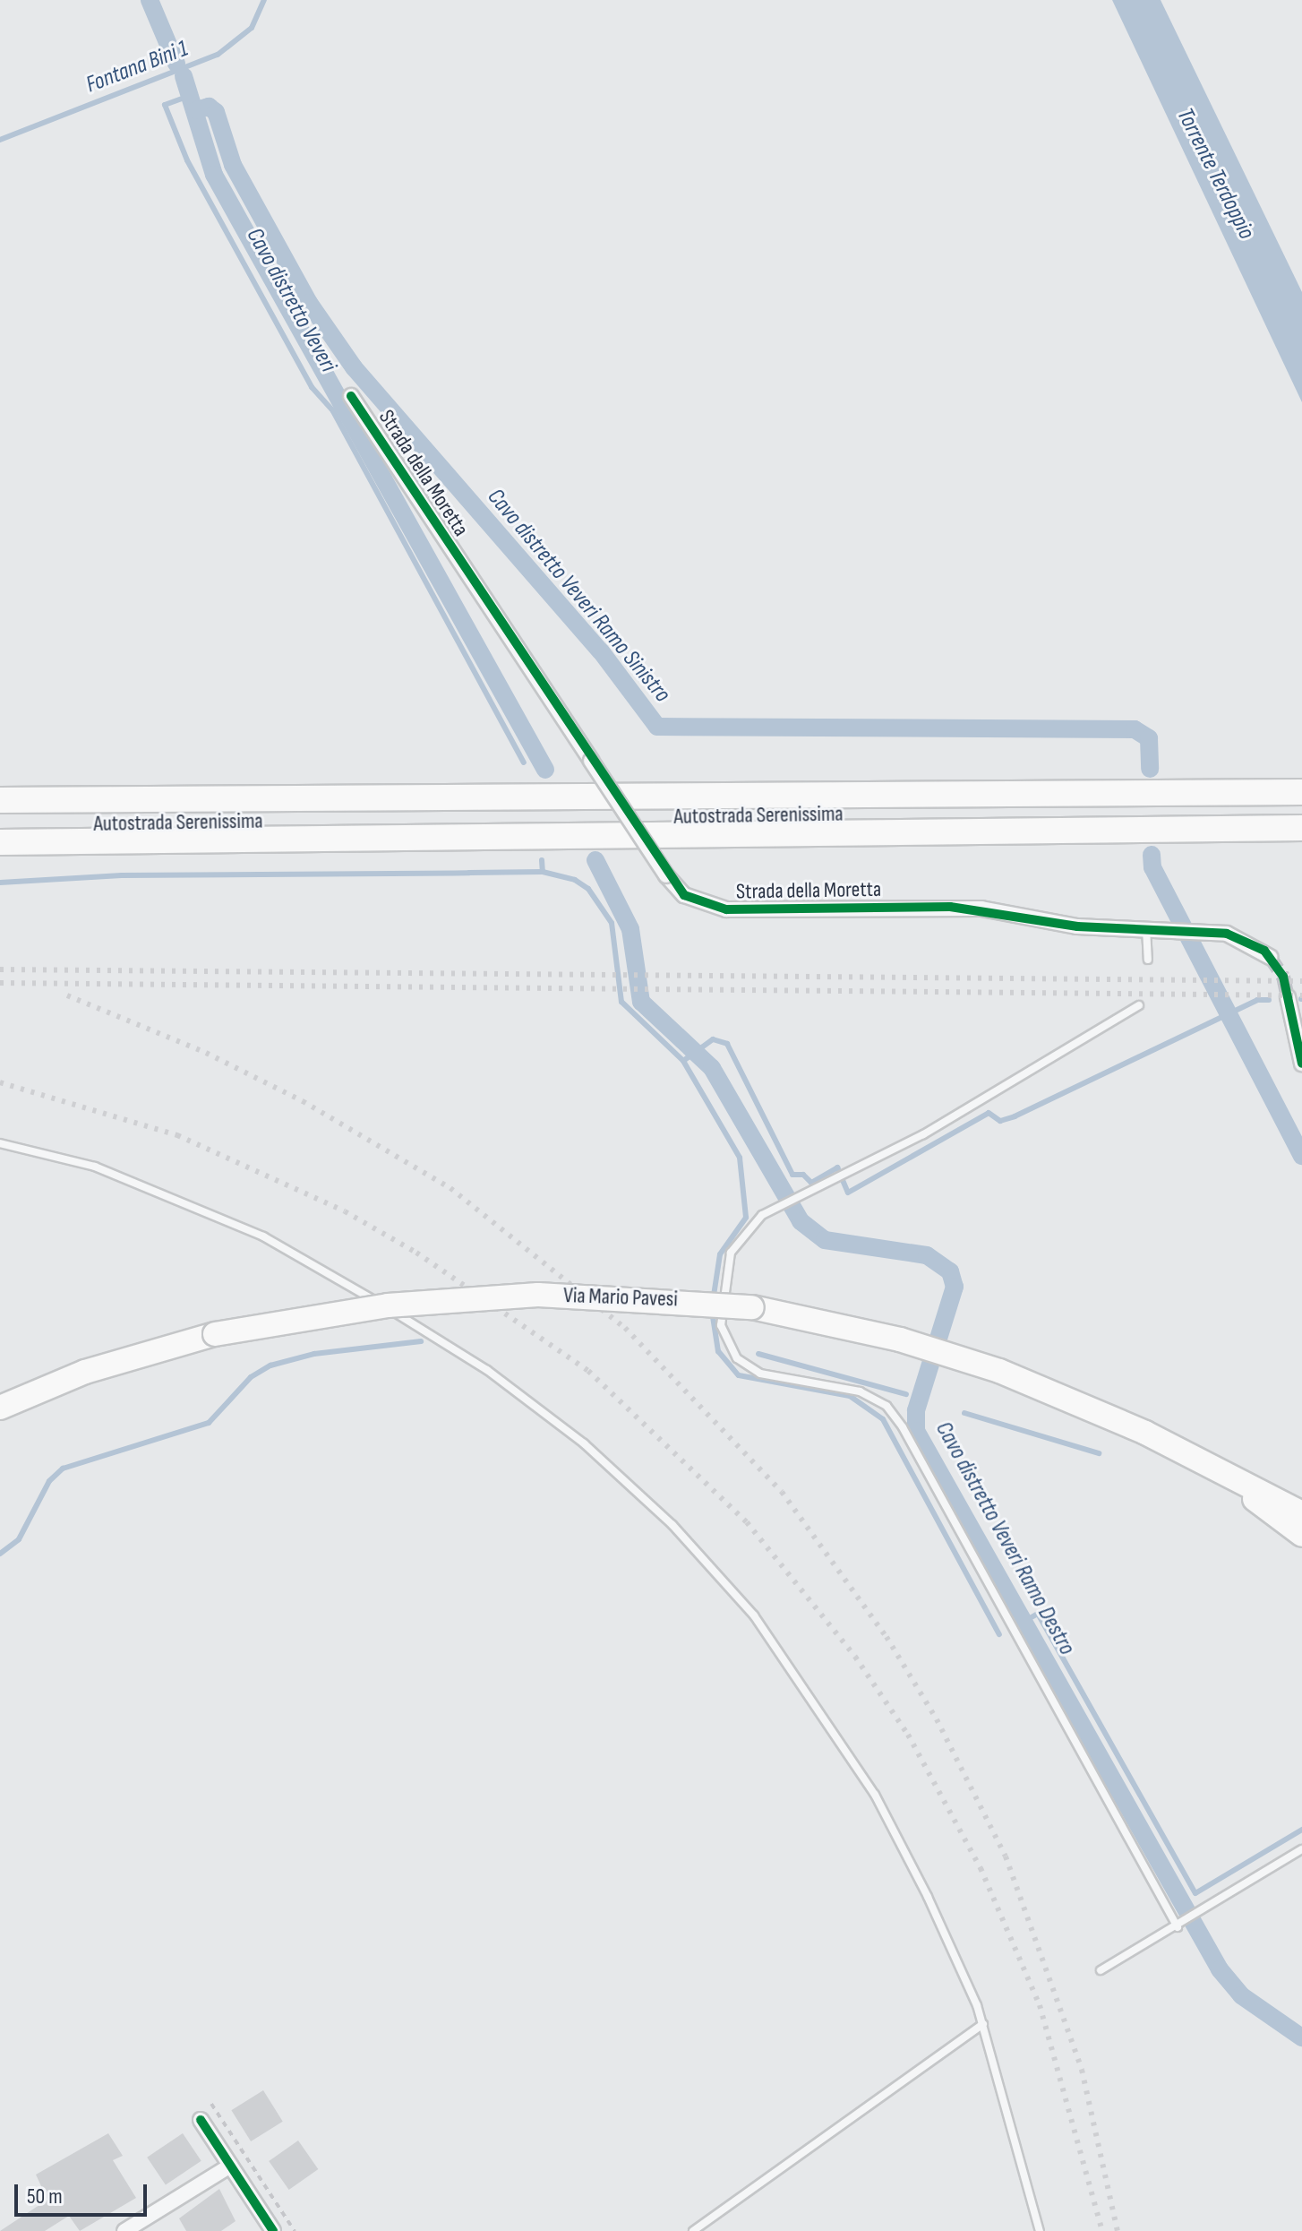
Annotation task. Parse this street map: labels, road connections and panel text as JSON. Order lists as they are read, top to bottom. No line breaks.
{"streets":{"highway":["Autostrada Serenissima"],"main road":["Via Mario Pavesi"],"street":["Strada della Moretta"]},"water":["Fontana Bini 1","Torrente Terdoppio","Cavo distretto Veveri","Cavo distretto Veveri Ramo Sinistro","Cavo distretto Veveri Ramo Destro"],"scale_bar":"50 m"}
